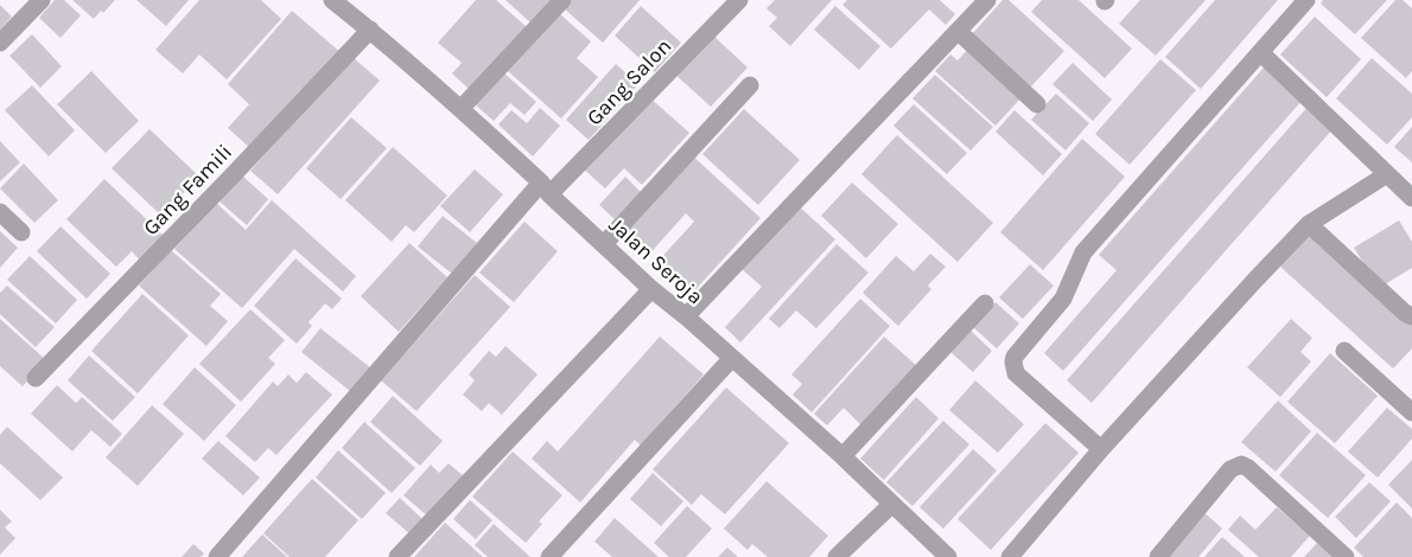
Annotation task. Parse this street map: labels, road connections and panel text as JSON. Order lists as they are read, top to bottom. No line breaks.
{"streets":{"street":["Gang Salon","Gang Famili","Jalan Seroja"]},"crossings":[["Gang Salon","Jalan Seroja"],["Gang Famili","Jalan Seroja"]]}
